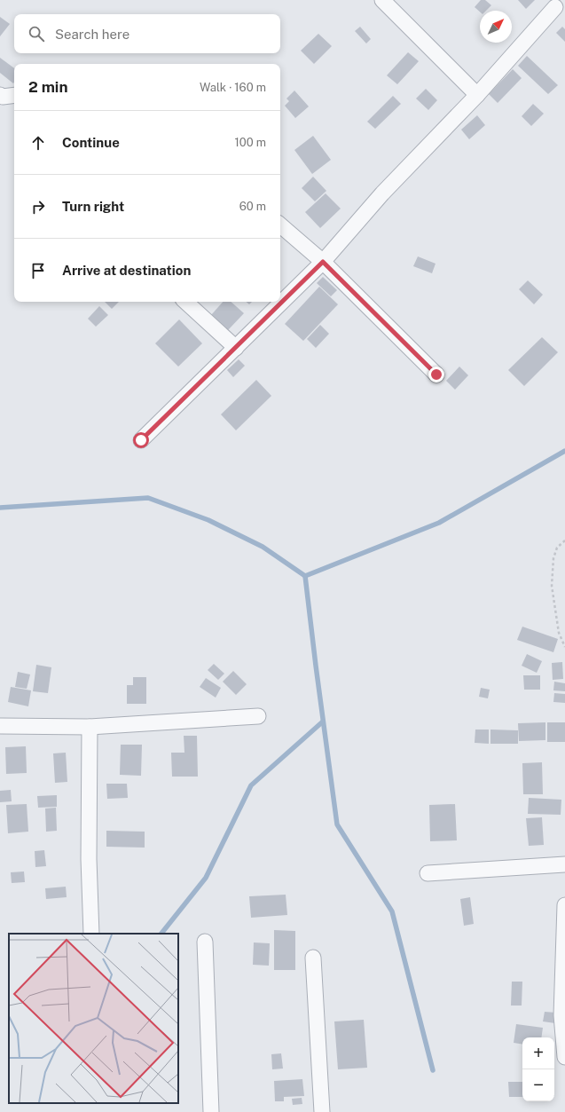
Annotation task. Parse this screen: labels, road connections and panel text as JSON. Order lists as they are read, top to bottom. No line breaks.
{"north":"top right","page":{"search":"Search here","heading":["2 min","Walk · 160 m"],"list":[["Continue","100 m"],["Turn right","60 m"],"Arrive at destination"],"map_buttons":["+","−"]}}
